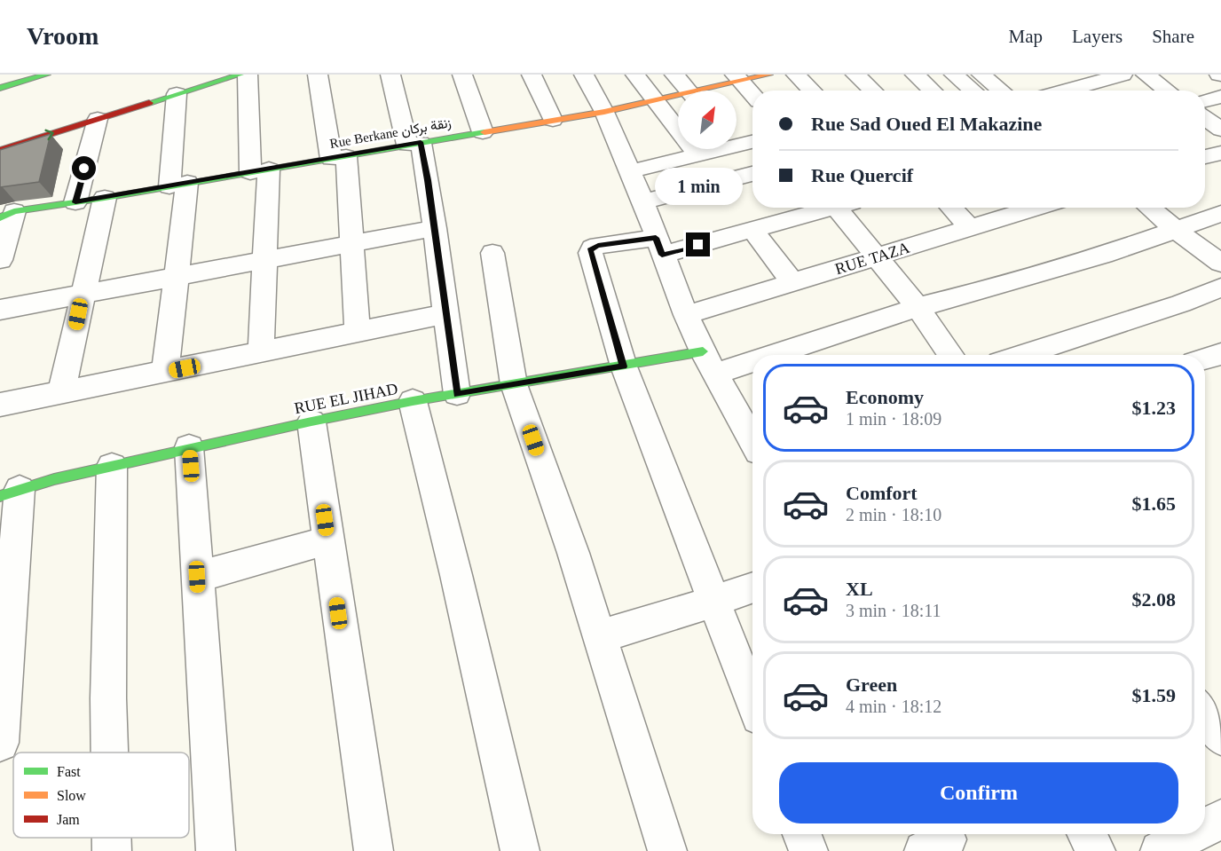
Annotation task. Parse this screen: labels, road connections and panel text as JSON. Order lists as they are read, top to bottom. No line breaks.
{"streets":{"street":["Rue Berkane زنقة بركان","RUE TAZA","RUE EL JIHAD"]},"legend":["Fast","Slow","Jam"],"north":"top right","page":{"header":"Vroom","nav":["Map","Layers","Share"],"banner":["Rue Sad Oued El Makazine","Rue Quercif"],"bubble":"1 min","list":[{"name":"Economy","note":"1 min · 18:09","value":"$1.23"},{"name":"Comfort","note":"2 min · 18:10","value":"$1.65"},{"name":"XL","note":"3 min · 18:11","value":"$2.08"},{"name":"Green","note":"4 min · 18:12","value":"$1.59"}],"buttons":"Confirm"}}
